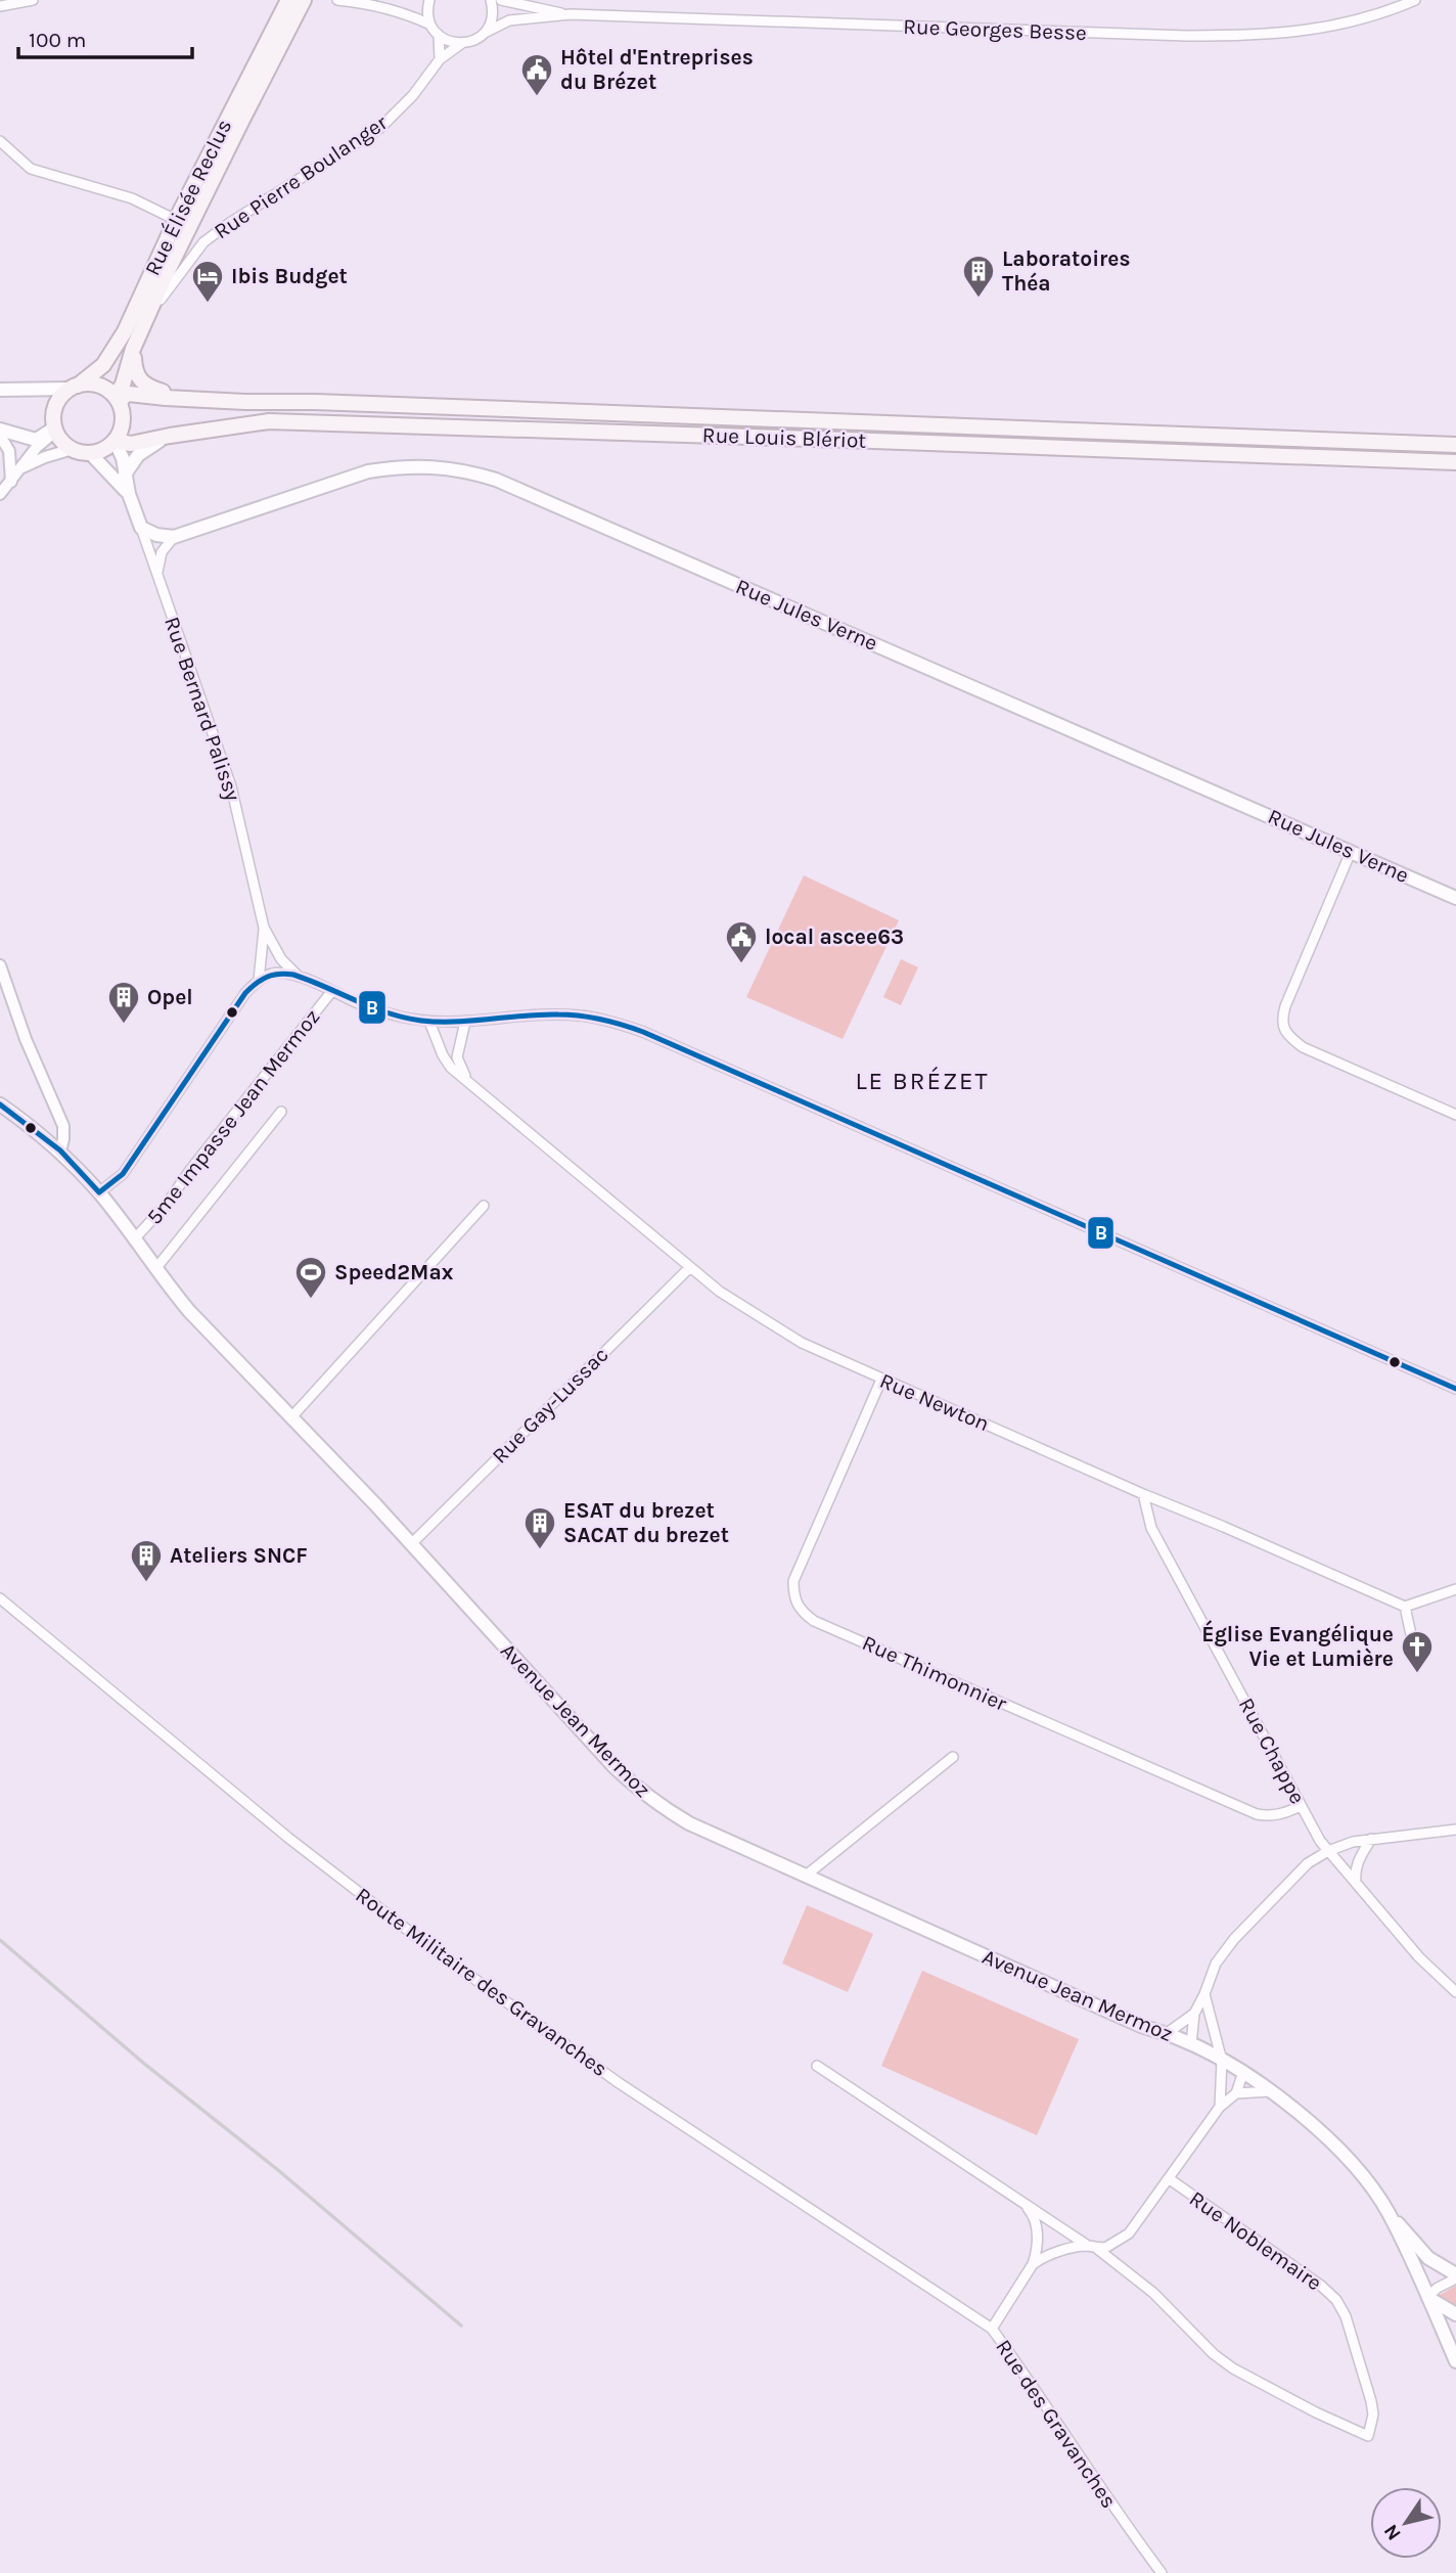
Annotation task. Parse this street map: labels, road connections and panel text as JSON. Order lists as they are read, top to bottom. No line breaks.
{"streets":{"main road":["Rue Élisée Reclus","Rue Louis Blériot","Rue Jules Verne","Rue Bernard Palissy","Avenue Jean Mermoz"],"street":["Rue Georges Besse","Rue Pierre Boulanger","5me Impasse Jean Mermoz","Rue Newton","Rue Gay-Lussac","Rue Thimonnier","Rue Chappe","Route Militaire des Gravanches","Rue Noblemaire","Rue des Gravanches"]},"crossings":[["Rue Georges Besse","Rue Pierre Boulanger"],["Rue Pierre Boulanger","Rue Élisée Reclus"],["Rue Élisée Reclus","Rue Louis Blériot"],["Rue Élisée Reclus","Rue Bernard Palissy"],["Rue Louis Blériot","Rue Bernard Palissy"],["5me Impasse Jean Mermoz","Avenue Jean Mermoz"],["Rue Newton","Rue Gay-Lussac"],["Rue Newton","Rue Thimonnier"],["Rue Newton","Rue Chappe"],["Rue Gay-Lussac","Avenue Jean Mermoz"],["Rue Thimonnier","Rue Chappe"],["Route Militaire des Gravanches","Rue des Gravanches"]],"districts":["LE BRÉZET"],"places":{"public building":["Hôtel d'Entreprises du Brézet","local ascee63"],"building":["Laboratoires Théa","Opel","ESAT du brezet SACAT du brezet","Ateliers SNCF"],"hotel":["Ibis Budget"],"sports":["Speed2Max"],"church":["Église Evangélique Vie et Lumière"]},"lines":["transit line B"],"scale_bar":"100 m","north":"bottom left"}
